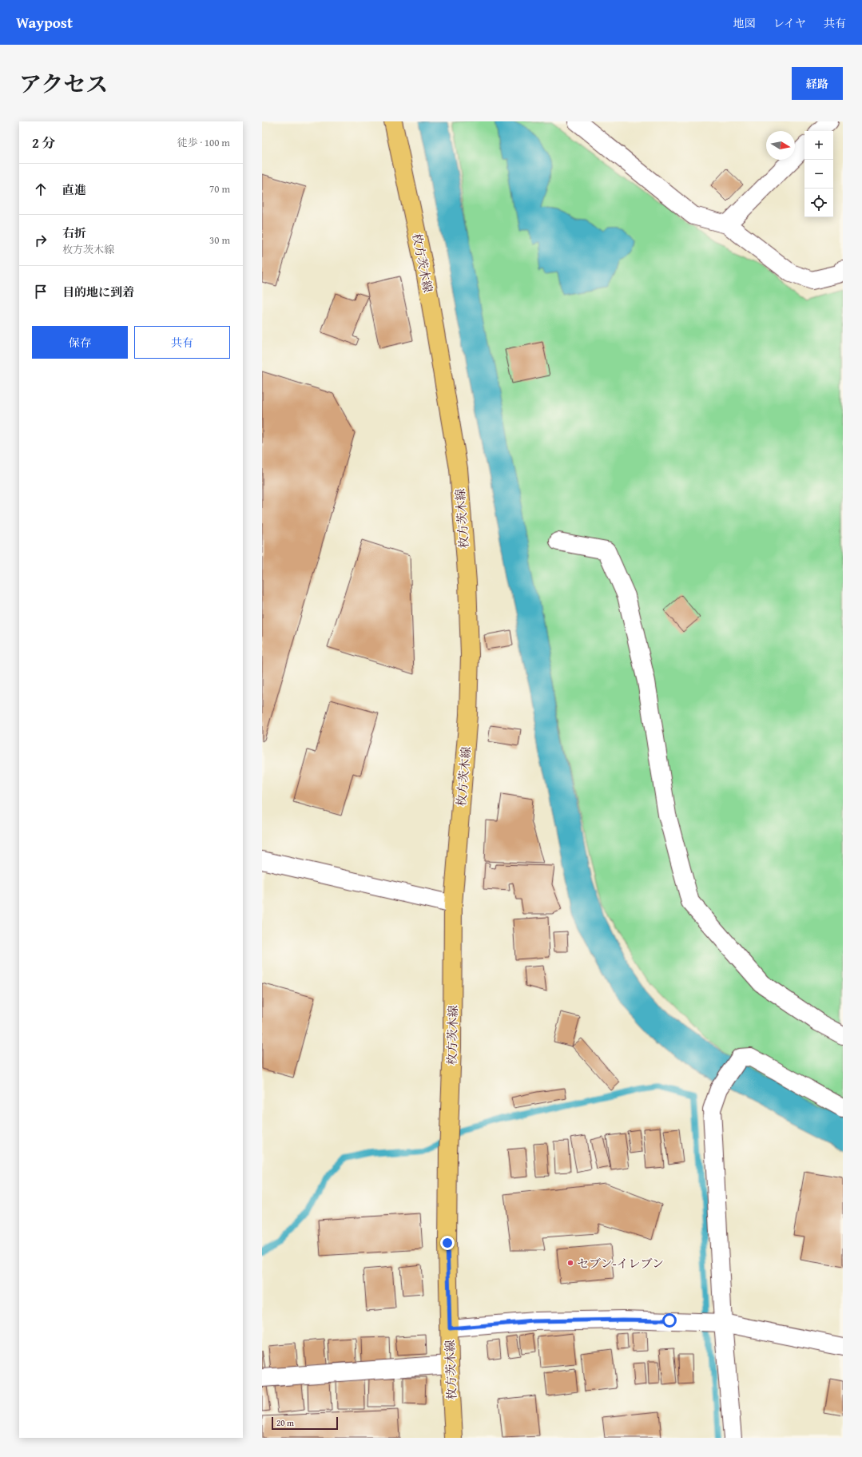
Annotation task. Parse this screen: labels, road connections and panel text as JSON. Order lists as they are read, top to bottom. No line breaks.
{"streets":{"main road":["枚方茨木線"]},"places":["セブン-イレブン"],"scale_bar":"20 m","north":"right","page":{"header":"Waypost","nav":["地図","レイヤ","共有"],"title":"アクセス","buttons":["経路",["保存","共有"]],"heading":["2 分","徒歩 · 100 m"],"map_buttons":["+","−"],"list":[["直進","70 m"],["右折","枚方茨木線","30 m"],"目的地に到着"],"scale":"20 m"}}
